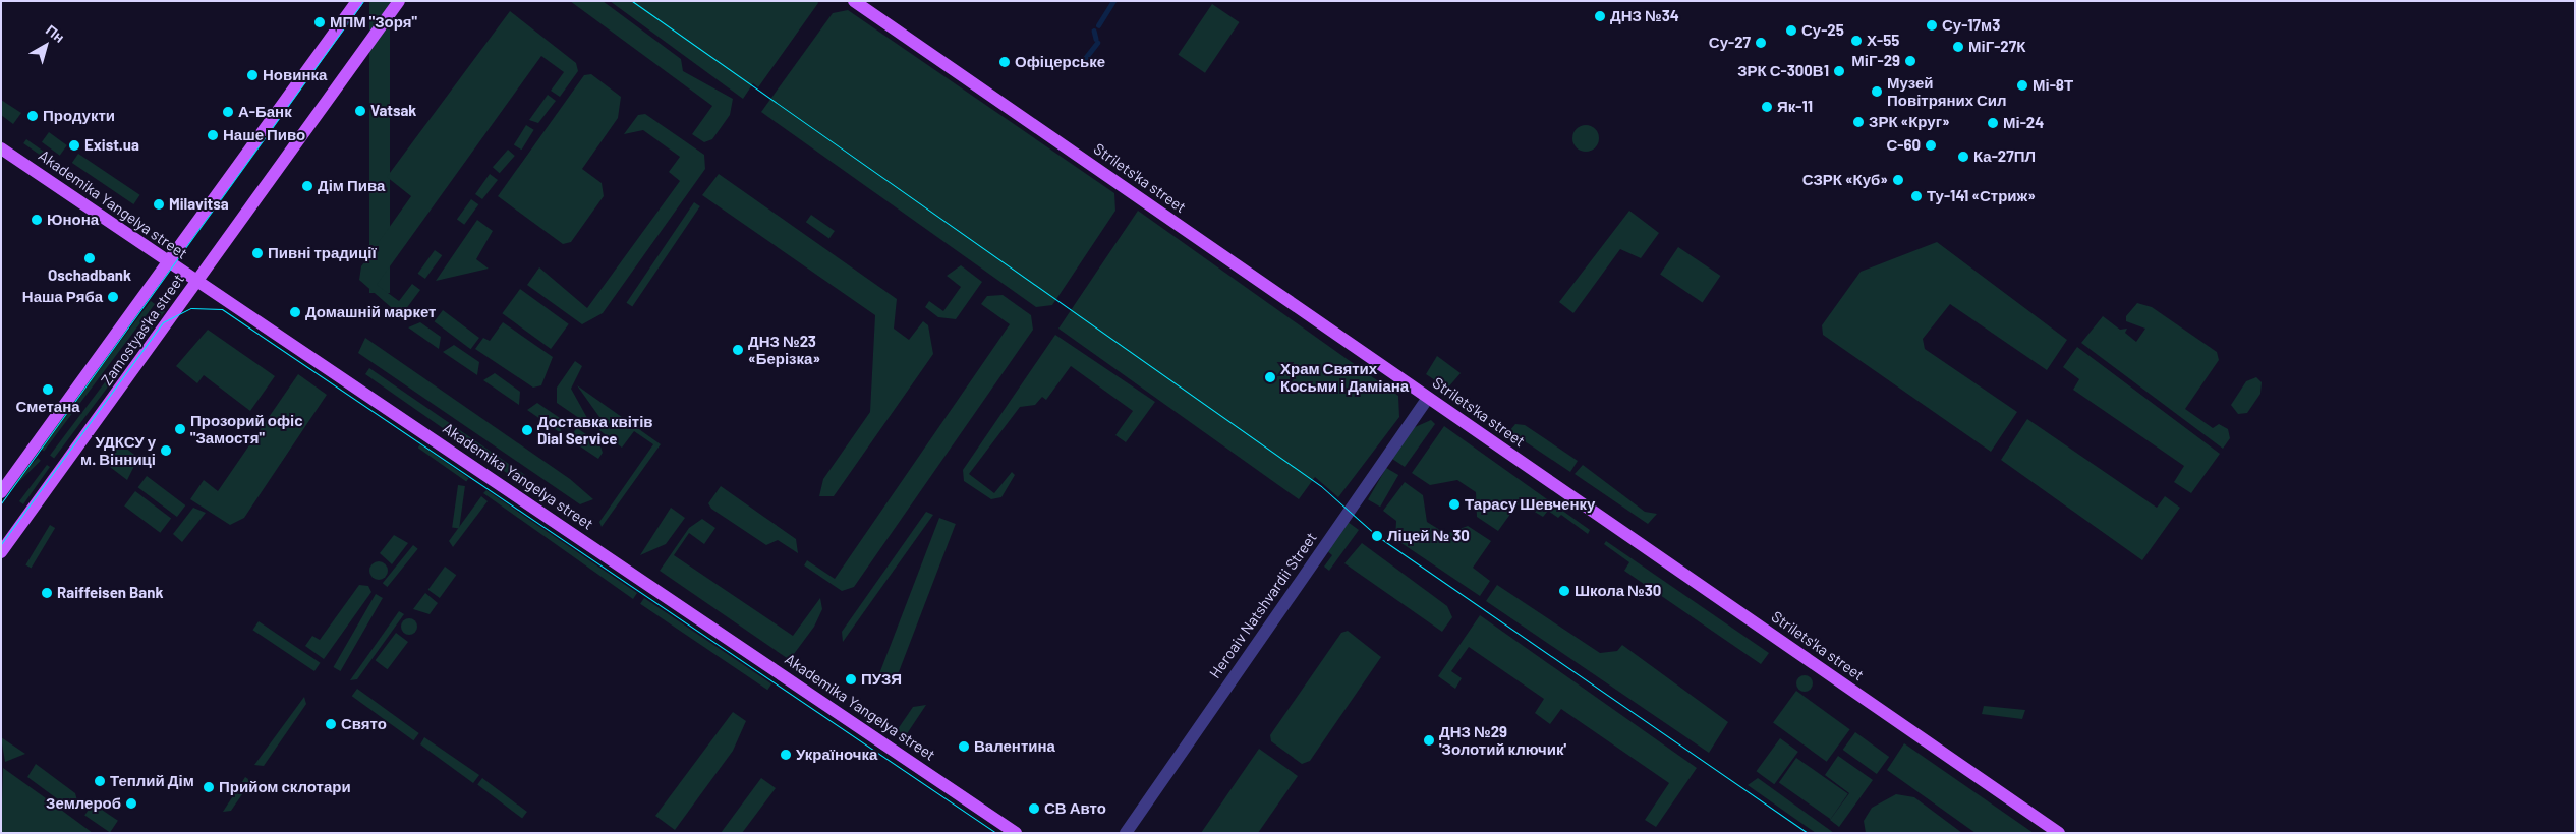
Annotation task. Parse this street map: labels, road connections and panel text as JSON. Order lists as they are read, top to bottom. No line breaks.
{"streets":{"main road":["Strilets'ka street","Akademika Yangelya street","Zamostyas'ka street"],"street":["Heroaiv Natshvardii Street"]},"crossings":[["Strilets'ka street","Heroaiv Natshvardii Street"],["Akademika Yangelya street","Zamostyas'ka street"]],"places":["ДНЗ №34","МПМ \"Зоря\"","Су-17м3","Су-25","Х-55","Су-27","МіГ-27К","МіГ-29","Офіцерське","ЗРК С-300В1","Новинка","Мі-8Т","Музей Повітряних Сил","Як-11","Vatsak","А-Банк","Продукти","ЗРК «Круг»","Мі-24","Наше Пиво","Exist.ua","С-60","Ка-27ПЛ","СЗРК «Куб»","Дім Пива","Ту-141 «Стриж»","Milavitsa","Юнона","Пивні традиції","Oschadbank","Наша Ряба","Домашній маркет","ДНЗ №23 «Берізка»","Храм Святих Косьми і Даміана","Сметана","Прозорий офіс \"Замостя\"","Доставка квітів Dial Service","УДКСУ у м. Вінниці","Тарасу Шевченку","Ліцей № 30","Школа №30","Raiffeisen Bank","ПУЗЯ","Свято","ДНЗ №29 'Золотий ключик'","Валентина","Україночка","Теплий Дім","Прийом склотари","Землероб","СВ Авто"],"north":"top right"}
